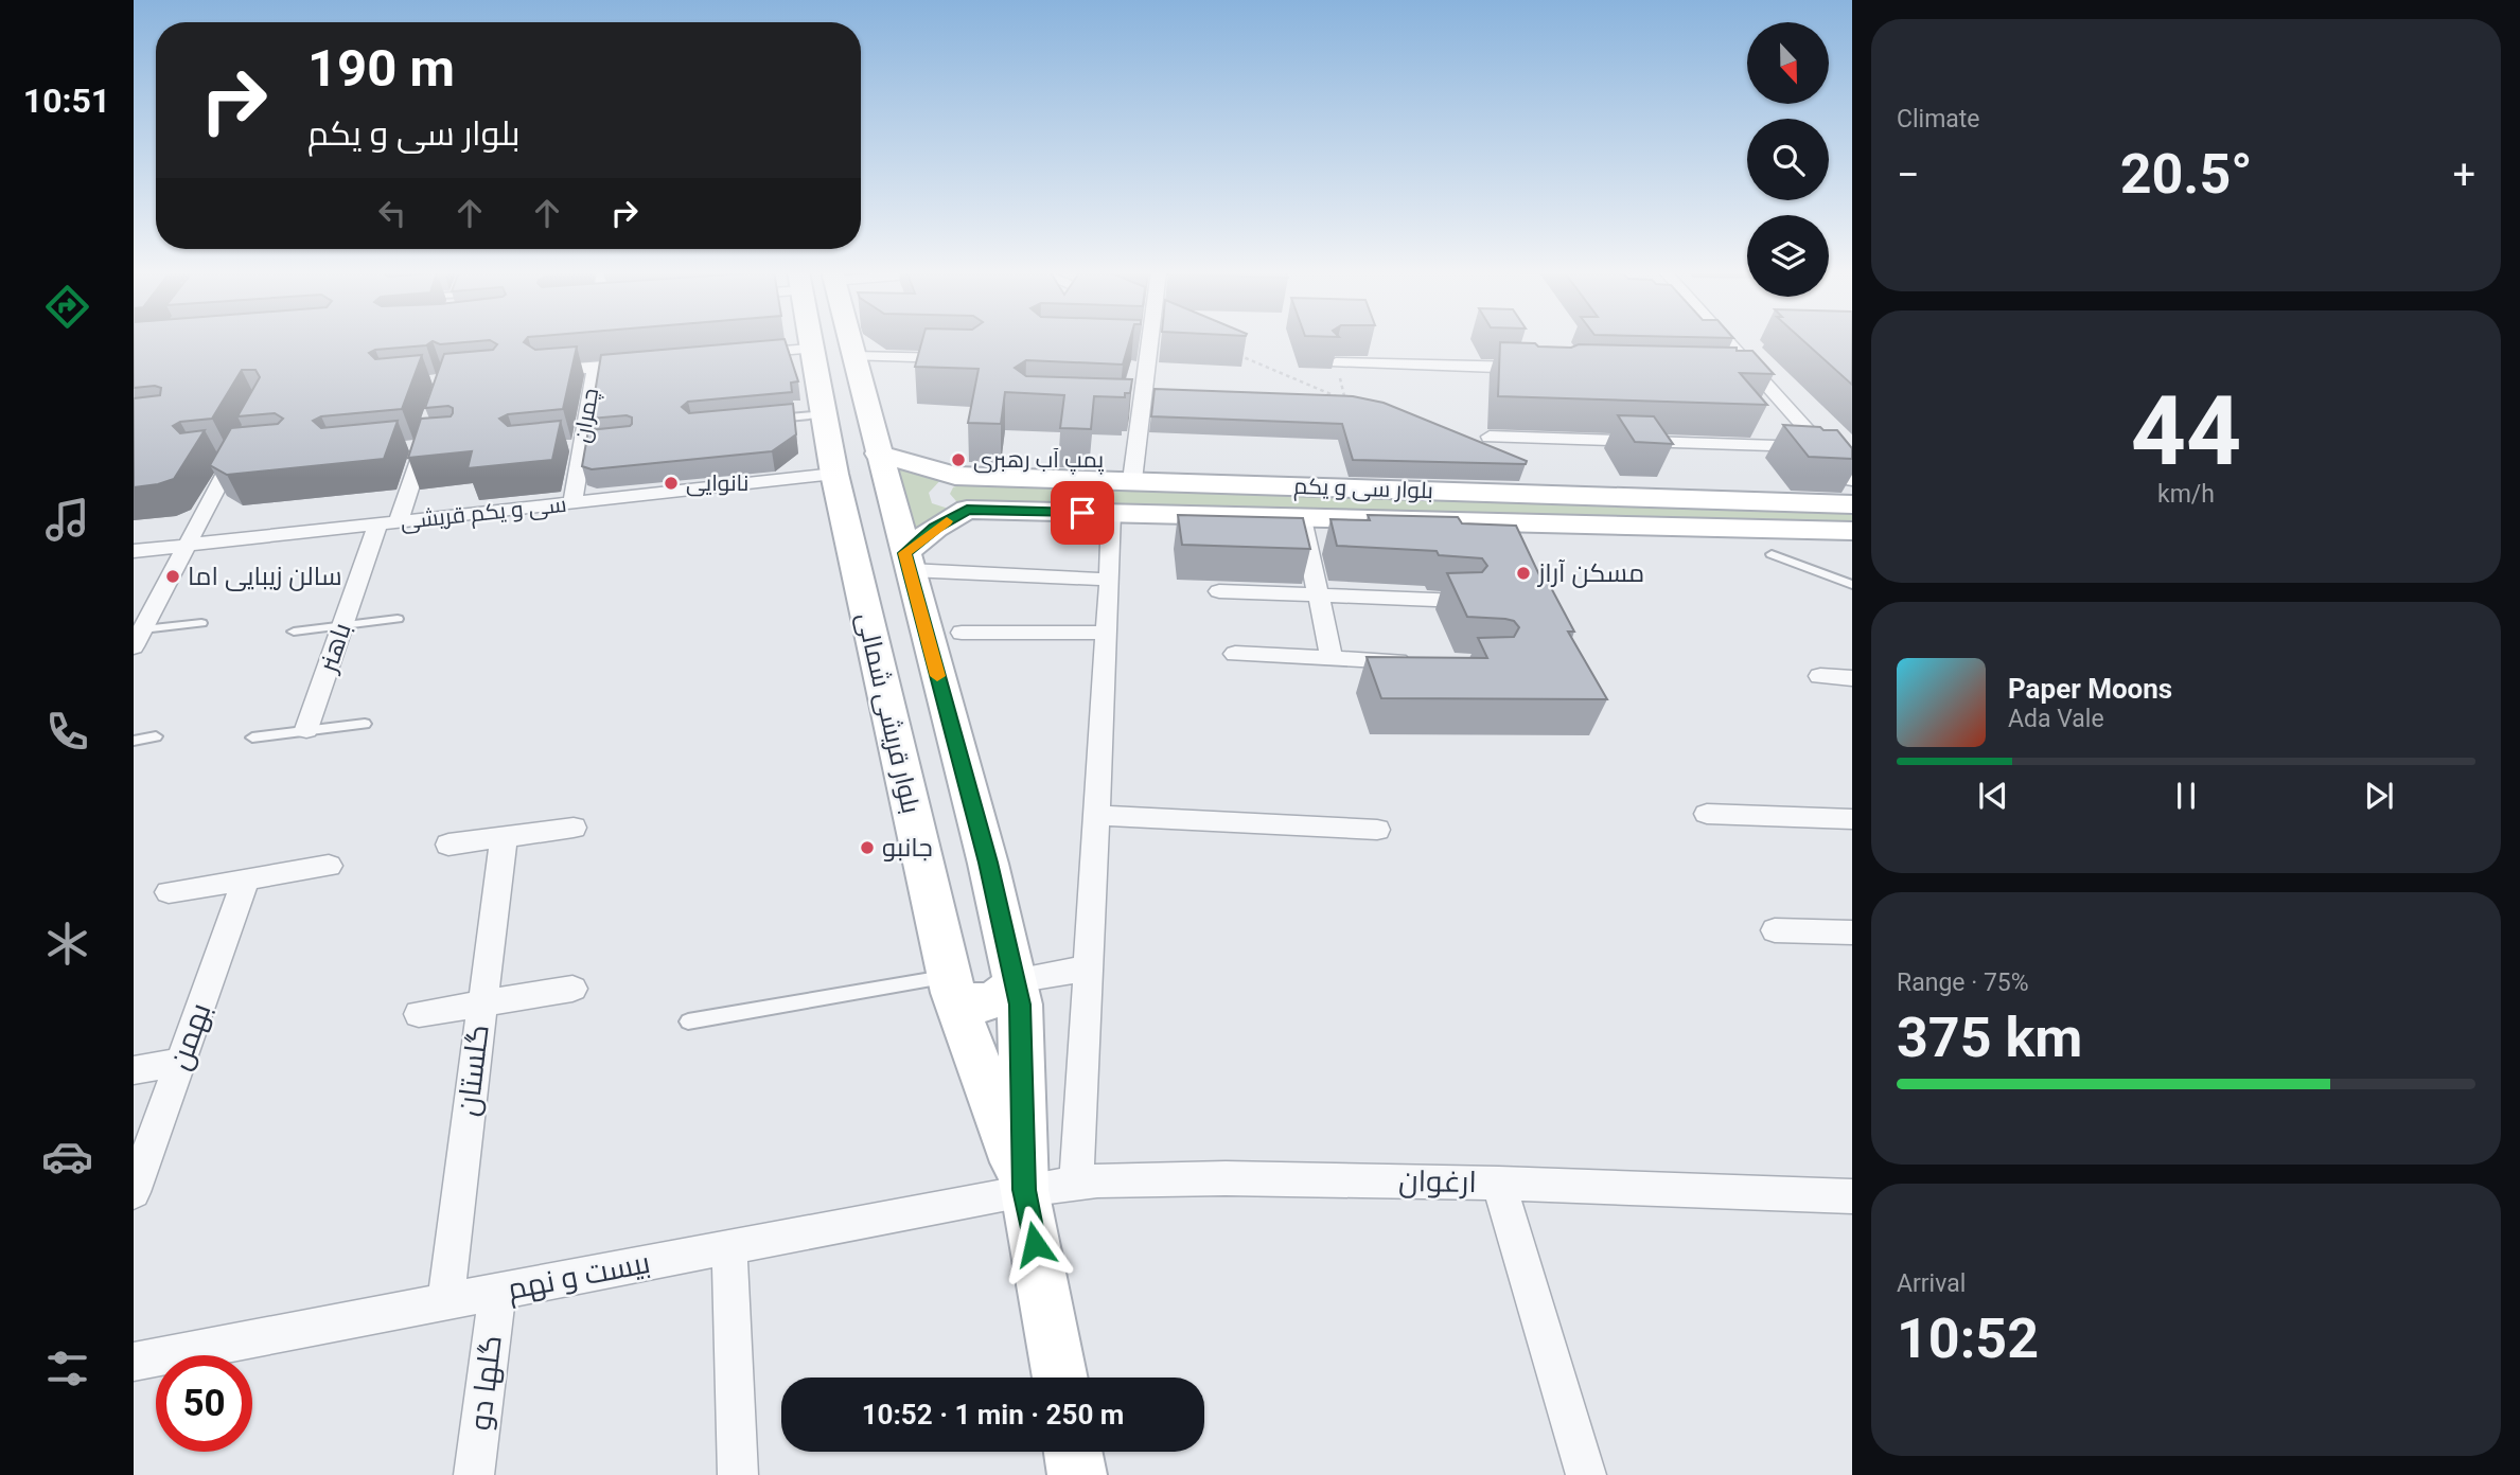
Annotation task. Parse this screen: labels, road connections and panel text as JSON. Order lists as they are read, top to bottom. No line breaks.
{"streets":{"main road":["بلوار سی و یکم","بلوار قریشی شمالی"],"street":["چمران","سی و یکم قریشی","باهنر","بهمن","گلستان","ارغوان","بیست و نهم","گلها دو"]},"crossings":[["چمران","سی و یکم قریشی"],["بلوار سی و یکم","بلوار قریشی شمالی"],["سی و یکم قریشی","باهنر"],["سی و یکم قریشی","بلوار قریشی شمالی"],["بلوار قریشی شمالی","ارغوان"],["بلوار قریشی شمالی","بیست و نهم"],["گلستان","بیست و نهم"],["ارغوان","بیست و نهم"],["بیست و نهم","گلها دو"]],"places":["پمپ آب رهبری","نانوایی","مسکن آراز","سالن زیبایی اما","جانبو"],"north":"bottom","page":{"tabs":"10:51","tile":["Climate",["44","km/h"],["Range · 75%","375 km"],["Arrival","10:52"]],"turn":["190 m","بلوار سی و یکم"],"heat":["−","20.5°","+"],"song":["Paper Moons","Ada Vale"],"limit":"50","trip":"10:52 · 1 min · 250 m"}}
